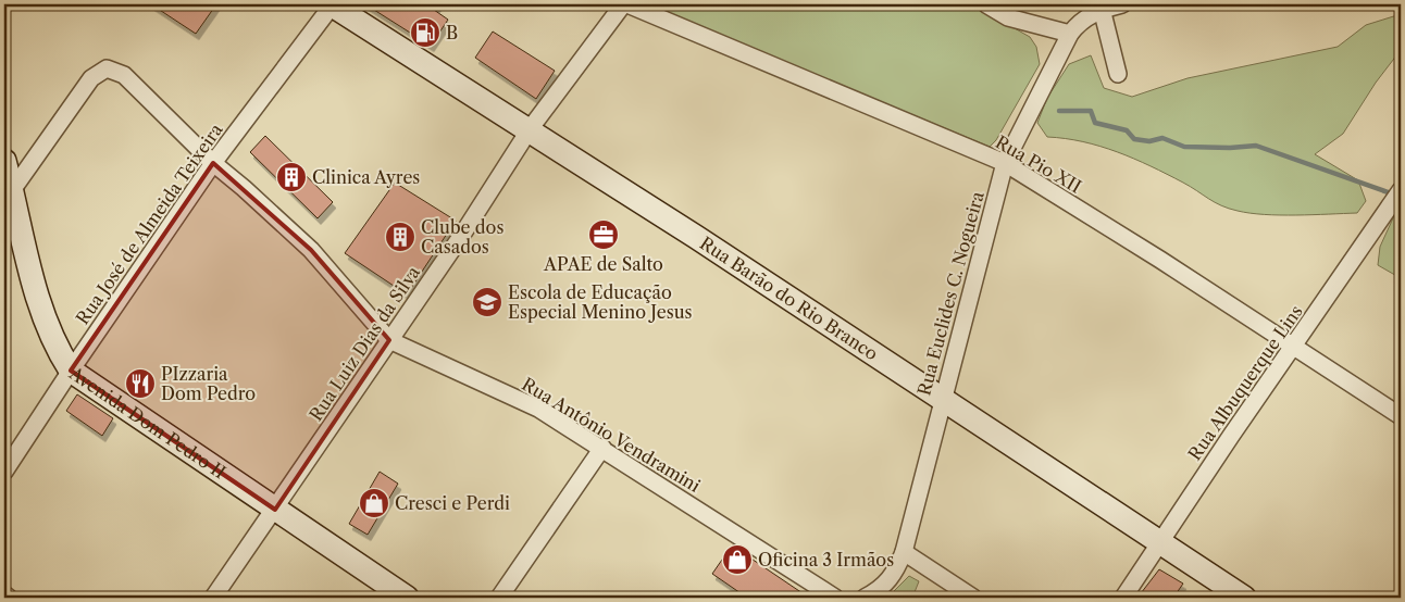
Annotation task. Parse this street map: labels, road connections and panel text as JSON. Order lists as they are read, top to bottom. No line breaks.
{"streets":{"main road":["Rua Barão do Rio Branco","Avenida Dom Pedro II"],"street":["Rua Pio XII","Rua José de Almeida Teixeira","Rua Euclides C. Nogueira","Rua Luiz Dias da Silva","Rua Albuquerque Lins","Rua Antônio Vendramini"]},"crossings":[["Rua Pio XII","Rua Euclides C. Nogueira"],["Rua Pio XII","Rua Luiz Dias da Silva"],["Rua Pio XII","Rua Albuquerque Lins"],["Rua José de Almeida Teixeira","Rua Barão do Rio Branco"],["Rua José de Almeida Teixeira","Avenida Dom Pedro II"],["Rua José de Almeida Teixeira","Rua Antônio Vendramini"],["Rua Euclides C. Nogueira","Rua Barão do Rio Branco"],["Rua Barão do Rio Branco","Rua Luiz Dias da Silva"],["Rua Barão do Rio Branco","Rua Albuquerque Lins"],["Rua Luiz Dias da Silva","Avenida Dom Pedro II"],["Rua Luiz Dias da Silva","Rua Antônio Vendramini"],["Avenida Dom Pedro II","Rua Antônio Vendramini"]],"places":{"fuel station":["B"],"building":["Clinica Ayres","Clube dos Casados"],"office":["APAE de Salto"],"school or university":["Escola de Educação Especial Menino Jesus"],"restaurant":["PIzzaria Dom Pedro"],"shop":["Cresci e Perdi","Oficina 3 Irmãos"]}}
